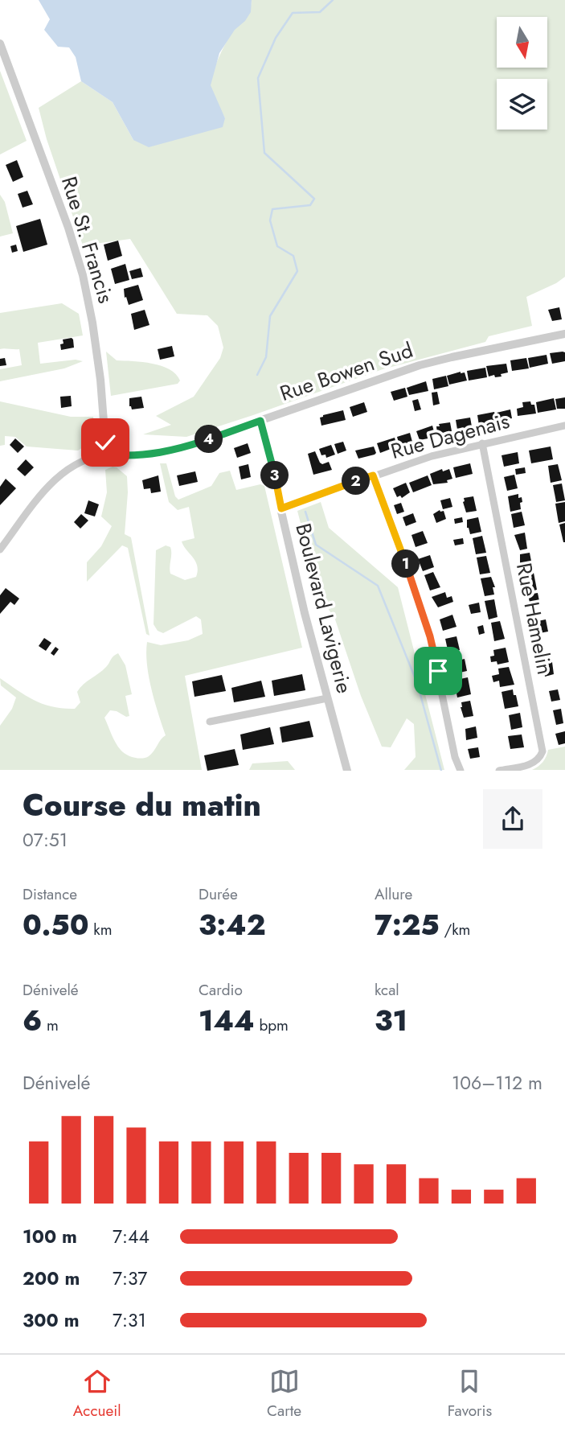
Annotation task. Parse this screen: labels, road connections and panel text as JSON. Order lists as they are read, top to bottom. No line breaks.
{"streets":{"street":["Rue St. Francis","Rue Bowen Sud","Rue Dagenais","Boulevard Lavigerie","Rue Hamelin"]},"crossings":[["Rue St. Francis","Rue Bowen Sud"],["Rue Bowen Sud","Boulevard Lavigerie"],["Rue Dagenais","Boulevard Lavigerie"],["Rue Dagenais","Rue Hamelin"]],"north":"bottom","page":{"pins":["4","3","2","1"],"heading":["Course du matin","07:51"],"stats":[["Distance","0.50 km"],["Durée","3:42"],["Allure","7:25 /km"],["Dénivelé","6 m"],["Cardio","144 bpm"],["kcal","31"]],"chart":["Dénivelé","106–112 m"],"list":[{"name":"100 m","note":"7:44"},{"name":"200 m","note":"7:37"},{"name":"300 m","note":"7:31"}],"tabs":["Accueil","Carte","Favoris"]}}
